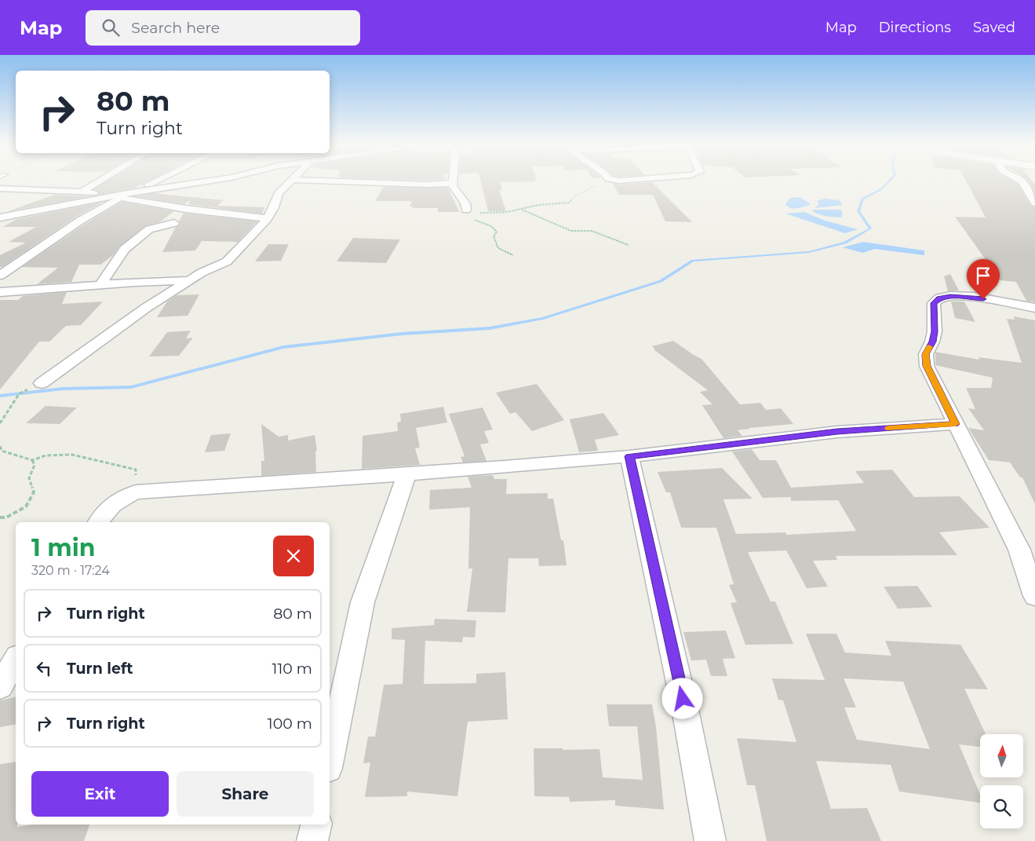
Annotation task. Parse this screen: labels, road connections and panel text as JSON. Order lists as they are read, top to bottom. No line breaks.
{"north":"top","page":{"header":"Map","search":"Search here","nav":["Map","Directions","Saved"],"turn":["80 m","Turn right"],"heading":["1 min","320 m · 17:24"],"list":[{"name":"Turn right","value":"80 m"},{"name":"Turn left","value":"110 m"},{"name":"Turn right","value":"100 m"}],"buttons":["Exit","Share"]}}
